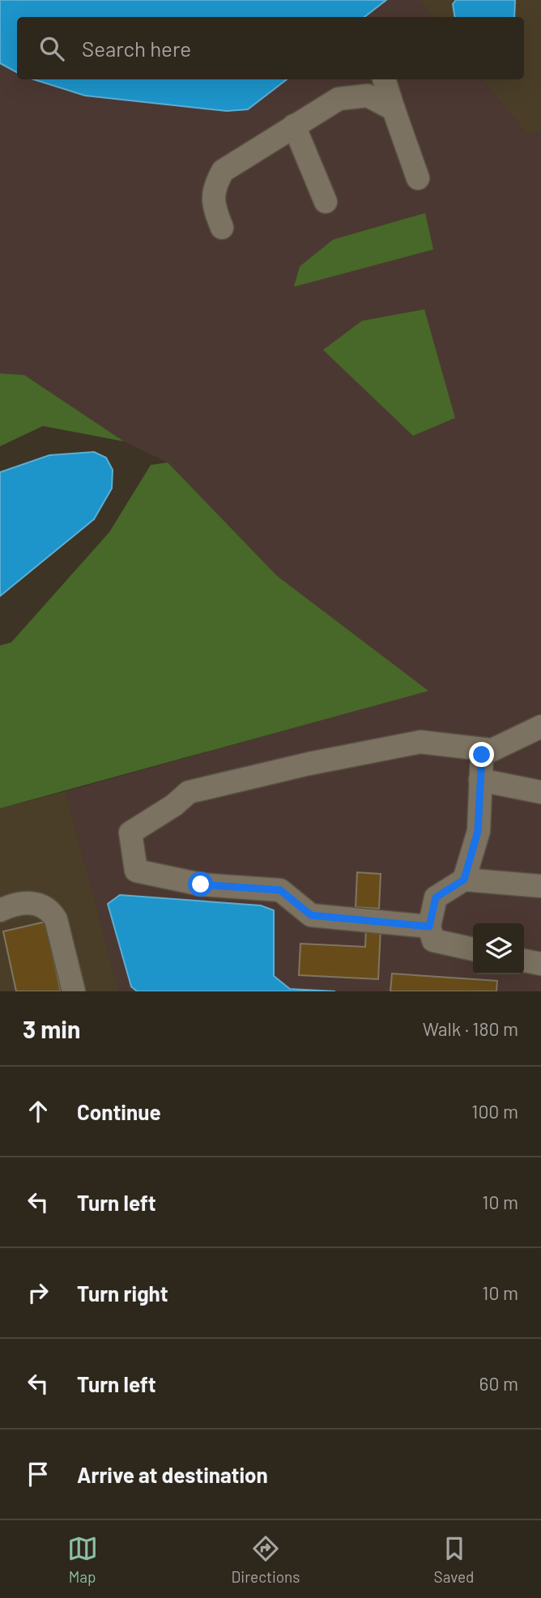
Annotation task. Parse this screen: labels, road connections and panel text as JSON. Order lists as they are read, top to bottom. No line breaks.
{"page":{"search":"Search here","heading":["3 min","Walk · 180 m"],"list":[["Continue","100 m"],["Turn left","10 m"],["Turn right","10 m"],["Turn left","60 m"],"Arrive at destination"],"nav":["Map","Directions","Saved"]}}
